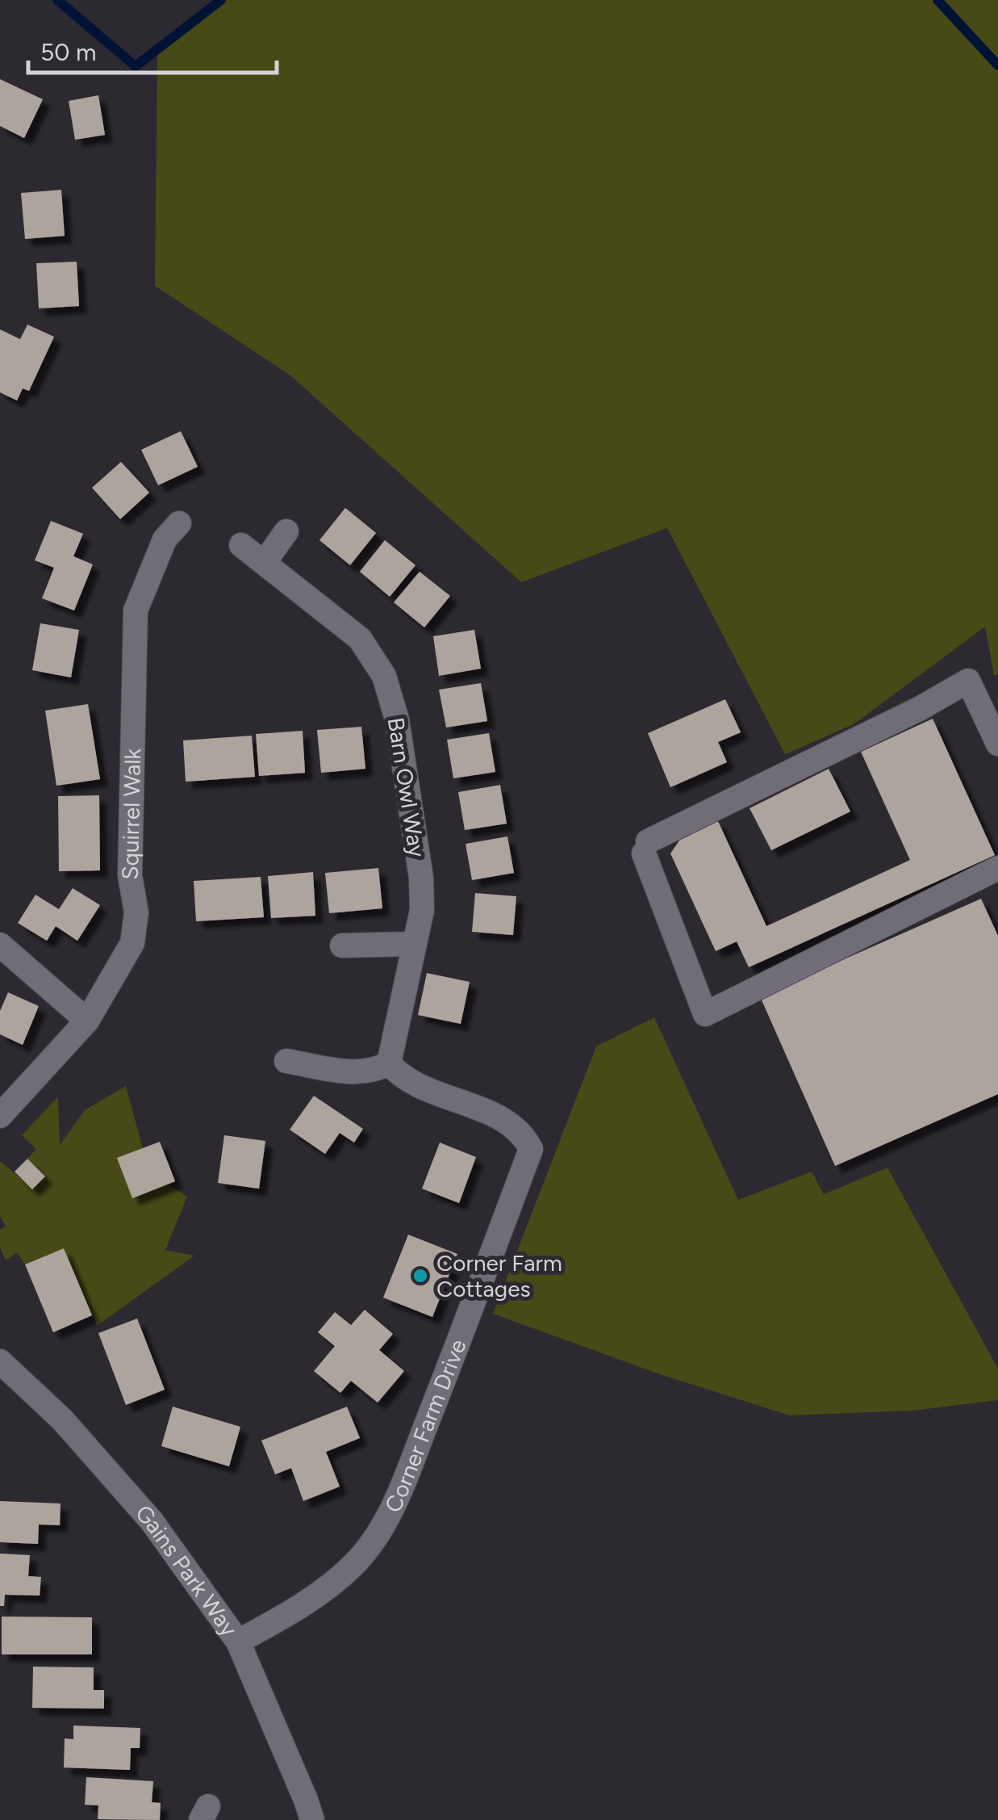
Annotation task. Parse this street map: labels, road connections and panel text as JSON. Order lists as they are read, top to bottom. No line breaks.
{"streets":{"street":["Barn Owl Way","Squirrel Walk","Corner Farm Drive","Gains Park Way"]},"crossings":[["Barn Owl Way","Corner Farm Drive"],["Corner Farm Drive","Gains Park Way"]],"places":["Corner Farm Cottages"],"scale_bar":"50 m"}
